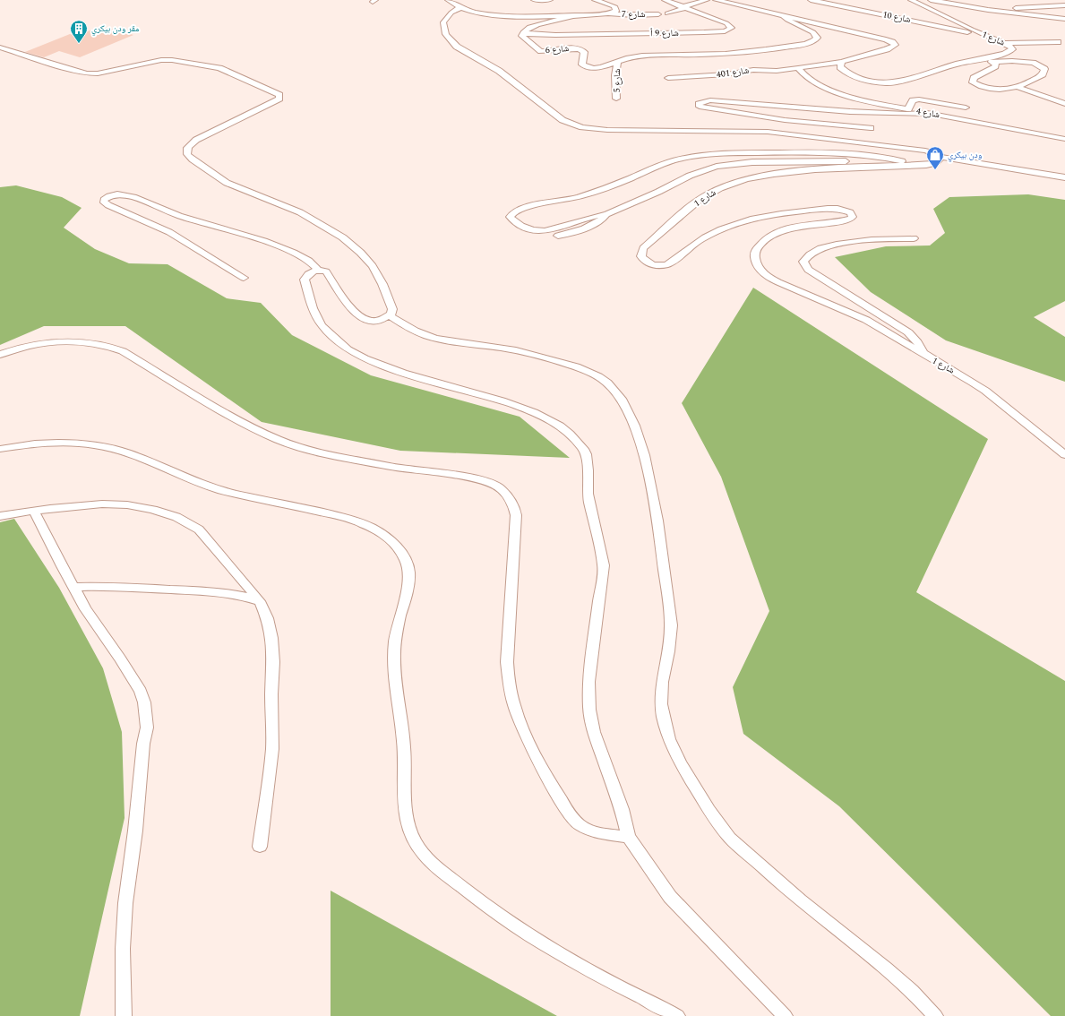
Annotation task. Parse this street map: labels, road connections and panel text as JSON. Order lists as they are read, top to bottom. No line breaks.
{"streets":{"street":["شارع 7","شارع 10","شارع 9 أ","شارع 1","شارع 6","شارع 401","شارع 5","شارع 4"]},"crossings":[["شارع 10","شارع 1"],["شارع 9 أ","شارع 6"],["شارع 6","شارع 5"],["شارع 401","شارع 4"]],"places":{"building":["مقر ودن بيكري"],"shop":["ودن بيكري"]}}
